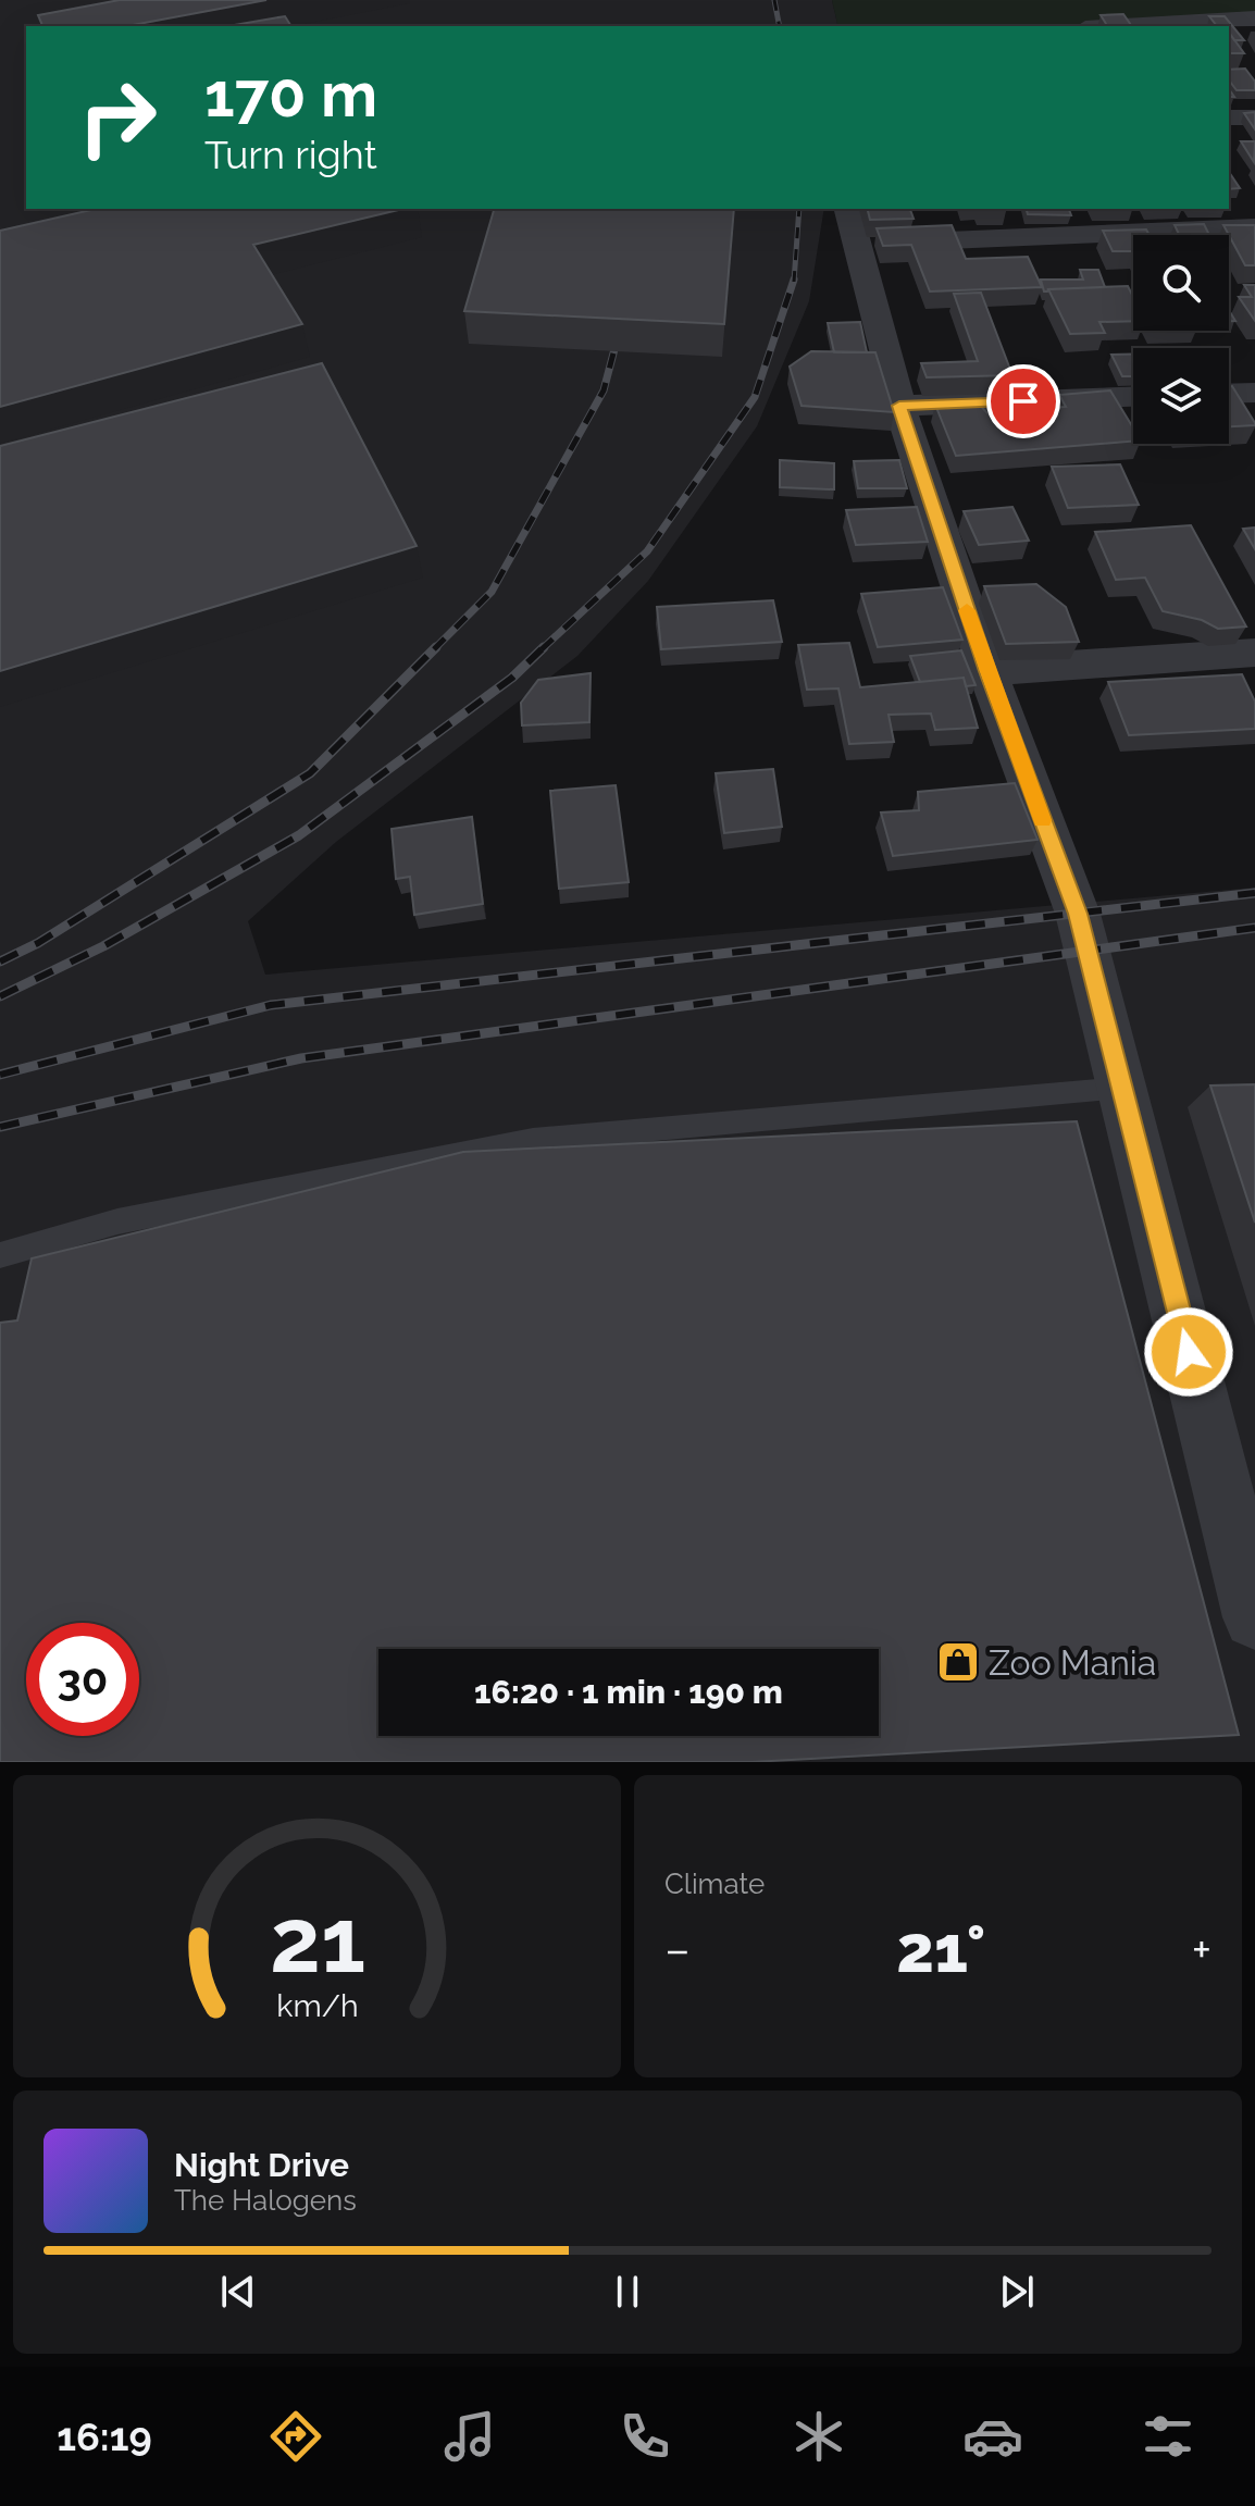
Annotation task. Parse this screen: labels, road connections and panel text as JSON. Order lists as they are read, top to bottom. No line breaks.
{"places":{"shop":["Zoo Mania"]},"page":{"turn":["170 m","Turn right"],"limit":"30","trip":"16:20 · 1 min · 190 m","tile":"Climate","heat":["−","21°","+"],"song":["Night Drive","The Halogens"],"tabs":"16:19","gauge":["21","km/h"]}}
